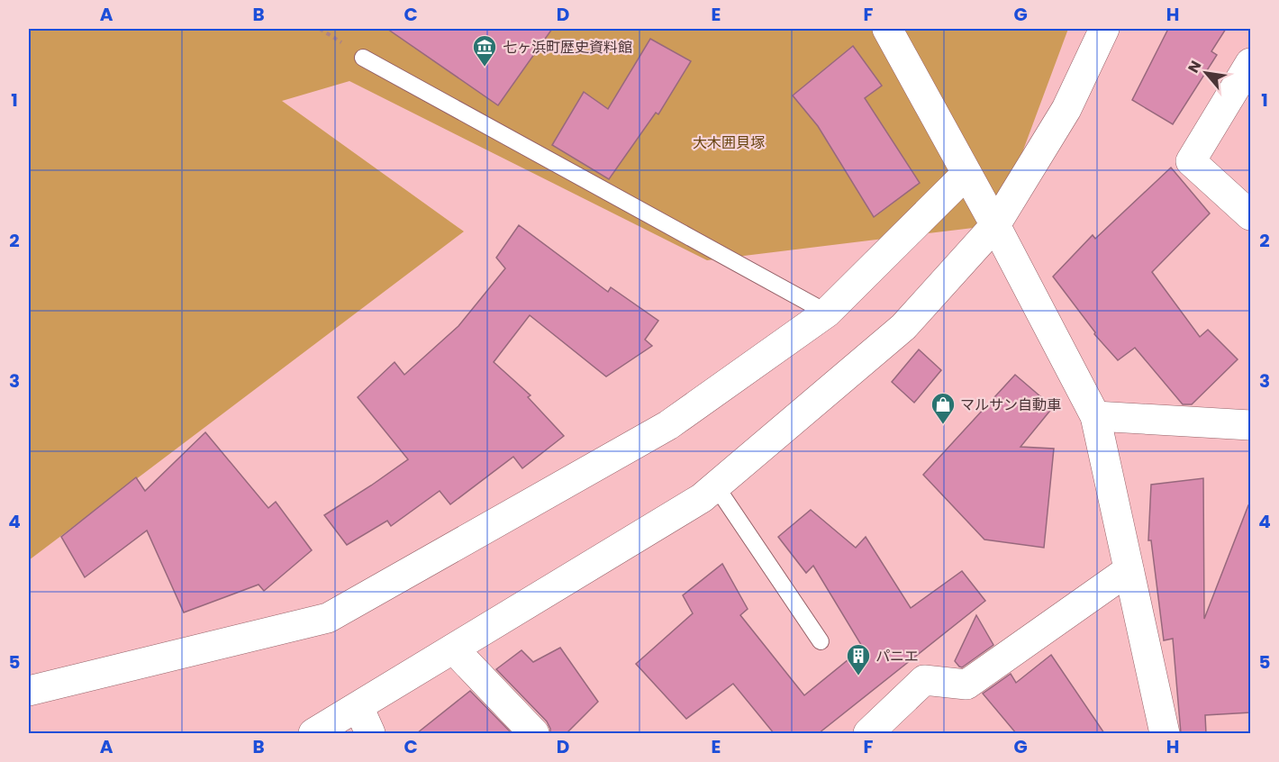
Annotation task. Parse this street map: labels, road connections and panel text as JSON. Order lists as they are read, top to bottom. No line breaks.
{"parks":["大木囲貝塚"],"places":{"museum":["七ヶ浜町歴史資料館"],"shop":["マルサン自動車"],"building":["パニエ"]},"north":"top left","grid":{"columns":["A","B","C","D","E","F","G","H"],"rows":["1","2","3","4","5"]}}
